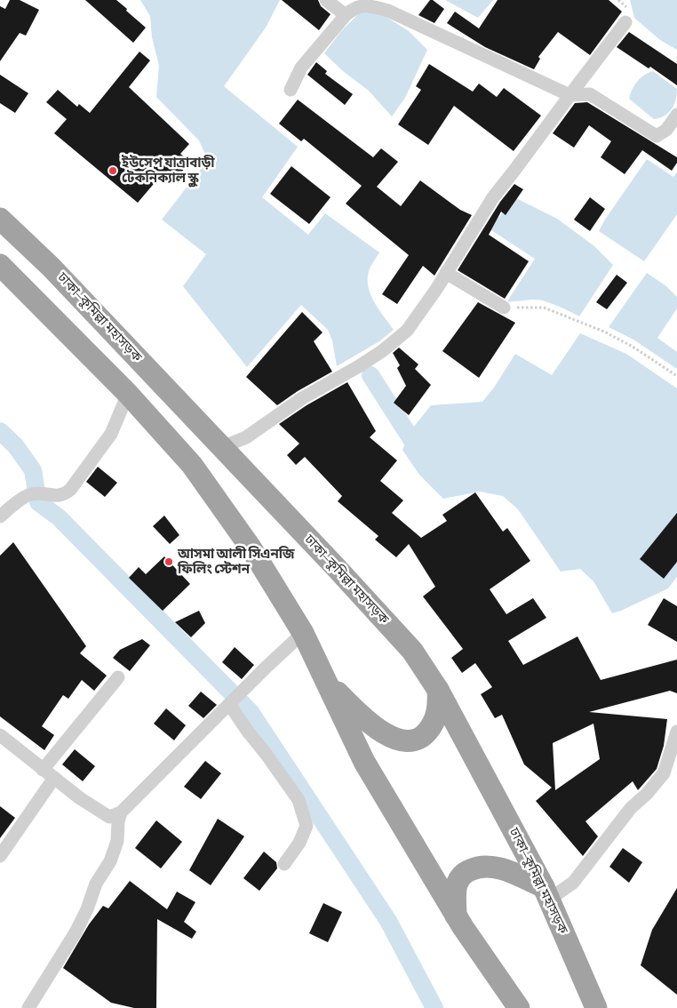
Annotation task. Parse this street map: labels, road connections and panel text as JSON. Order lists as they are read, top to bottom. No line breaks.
{"streets":{"highway":["ঢাকা–কুমিল্লা মহাসড়ক"]},"places":["ইউসেপ যাত্রাবাড়ী টেকনিক্যাল স্কুল","আসমা আলী সিএনজি ফিলিং স্টেশন"]}
